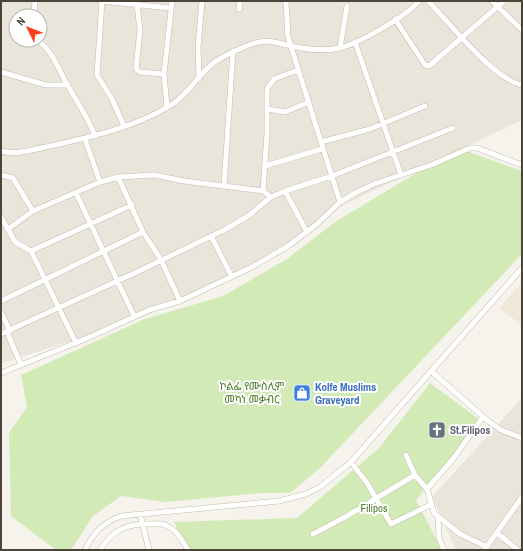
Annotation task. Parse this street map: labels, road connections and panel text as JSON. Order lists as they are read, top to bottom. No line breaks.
{"parks":["ኮልፌ የሙስሊም መካነ መቃብር","Filipos"],"places":{"shop":["Kolfe Muslims Graveyard"],"church":["St.Filipos"]},"north":"top left"}
